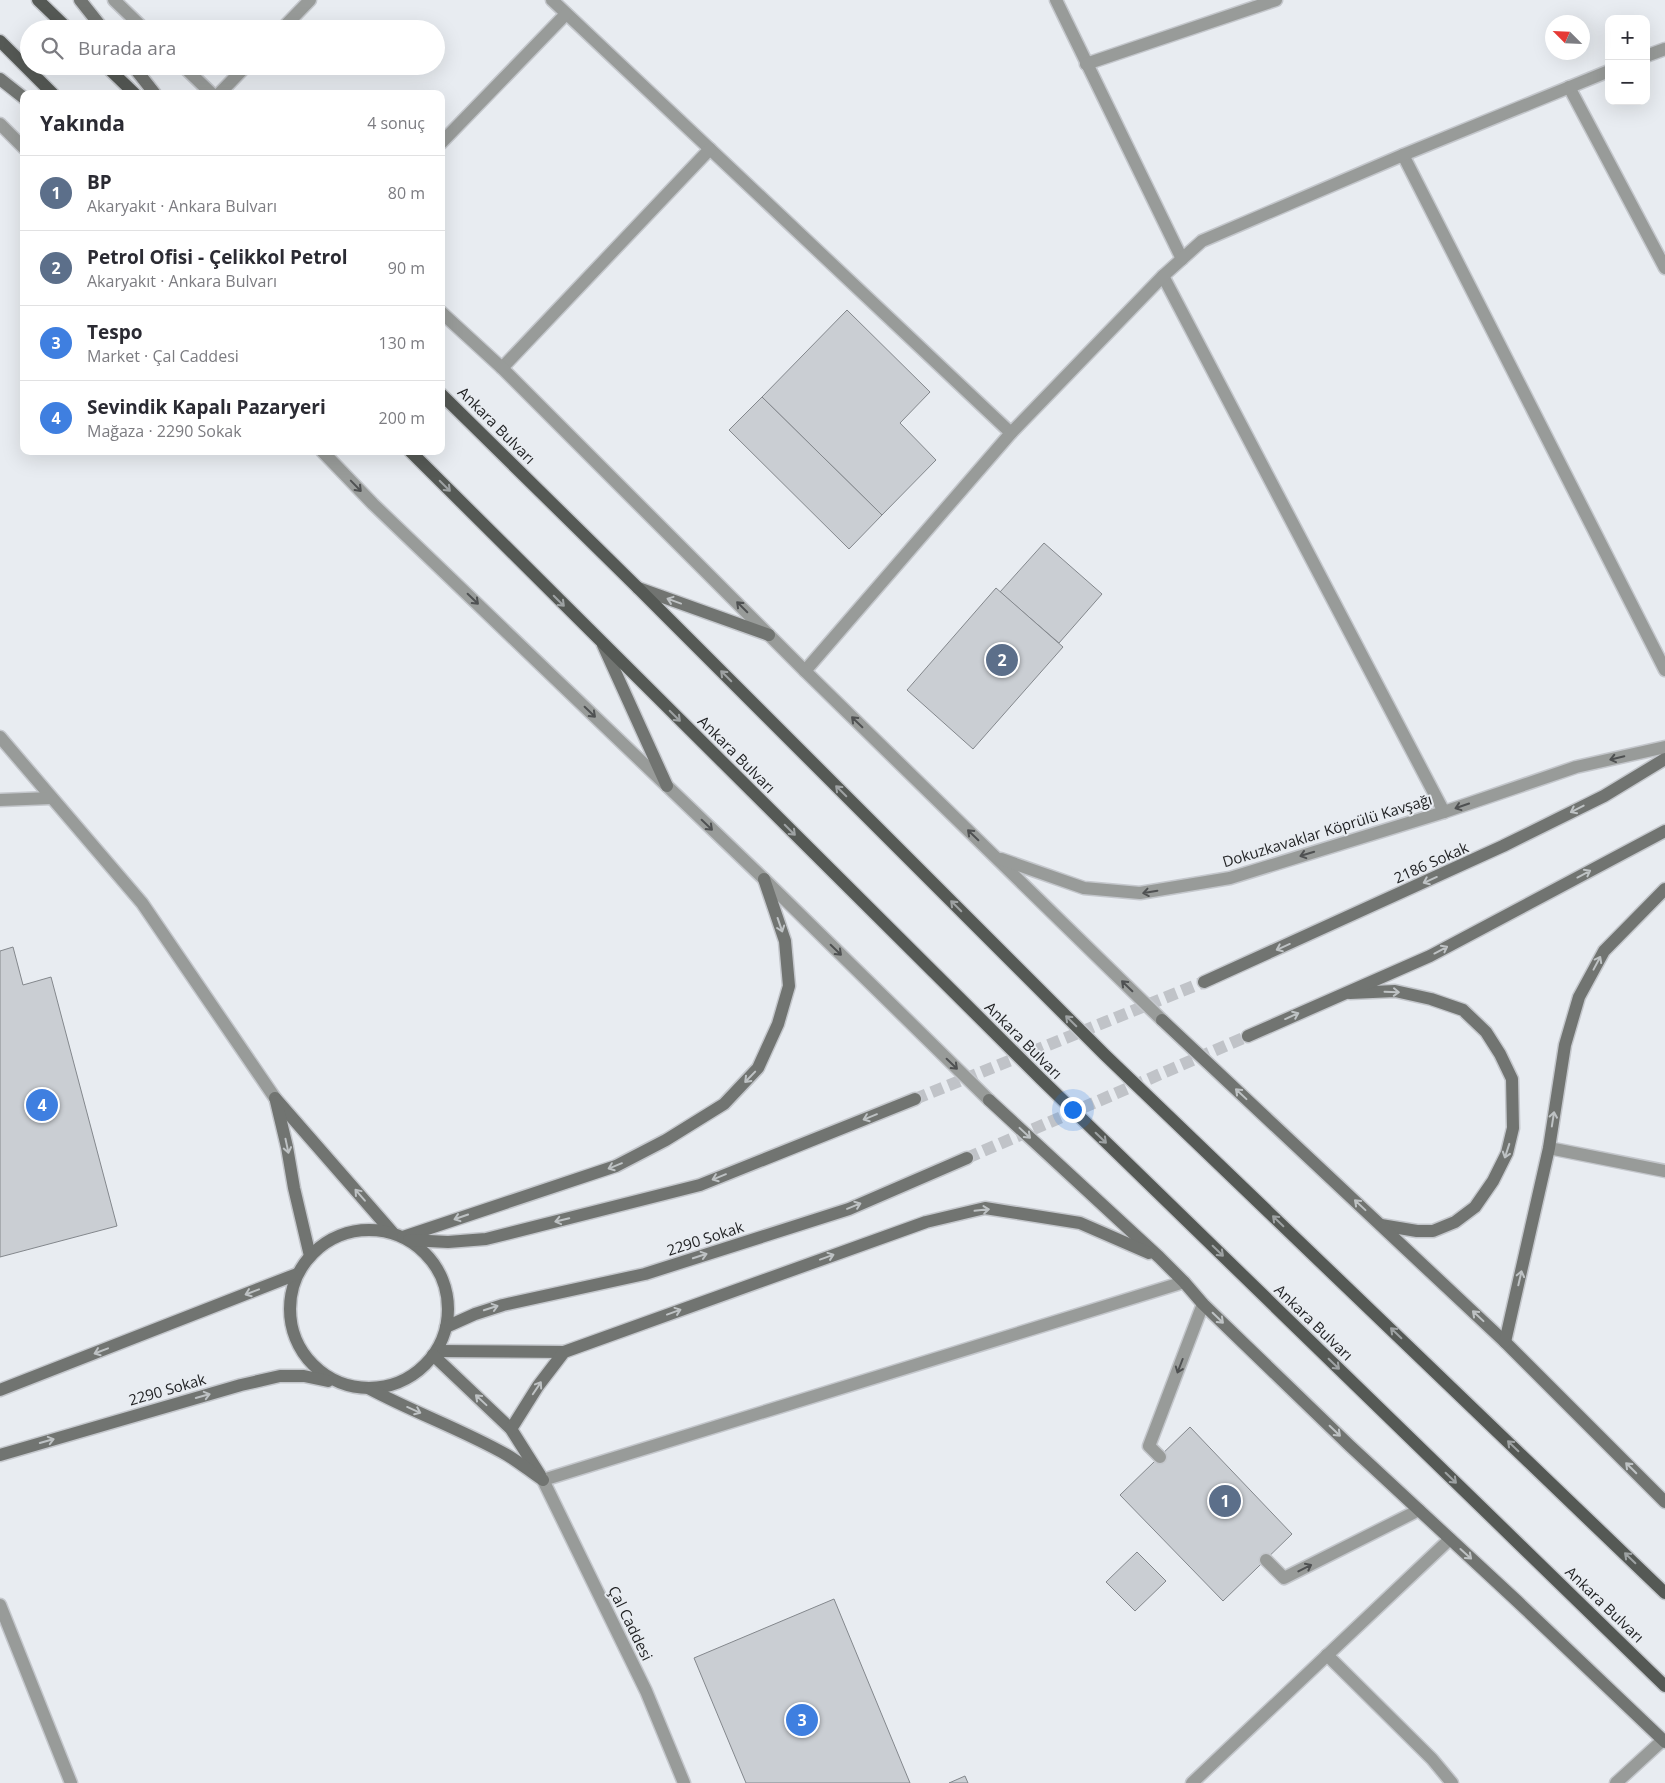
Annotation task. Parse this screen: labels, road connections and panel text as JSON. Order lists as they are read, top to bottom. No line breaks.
{"streets":{"main road":["Ankara Bulvarı","2186 Sokak","2290 Sokak"],"street":["Dokuzkavaklar Köprülü Kavşağı","Çal Caddesi"]},"one_way":["Dokuzkavaklar Köprülü Kavşağı"],"north":"top left","page":{"map_buttons":["+","−"],"search":"Burada ara","heading":["Yakında","4 sonuç"],"list":[{"mark":"1","name":"BP","note":"Akaryakıt · Ankara Bulvarı","value":"80 m"},{"mark":"2","name":"Petrol Ofisi - Çelikkol Petrol","note":"Akaryakıt · Ankara Bulvarı","value":"90 m"},{"mark":"3","name":"Tespo","note":"Market · Çal Caddesi","value":"130 m"},{"mark":"4","name":"Sevindik Kapalı Pazaryeri","note":"Mağaza · 2290 Sokak","value":"200 m"}],"pins":["2","4","1","3"]}}
